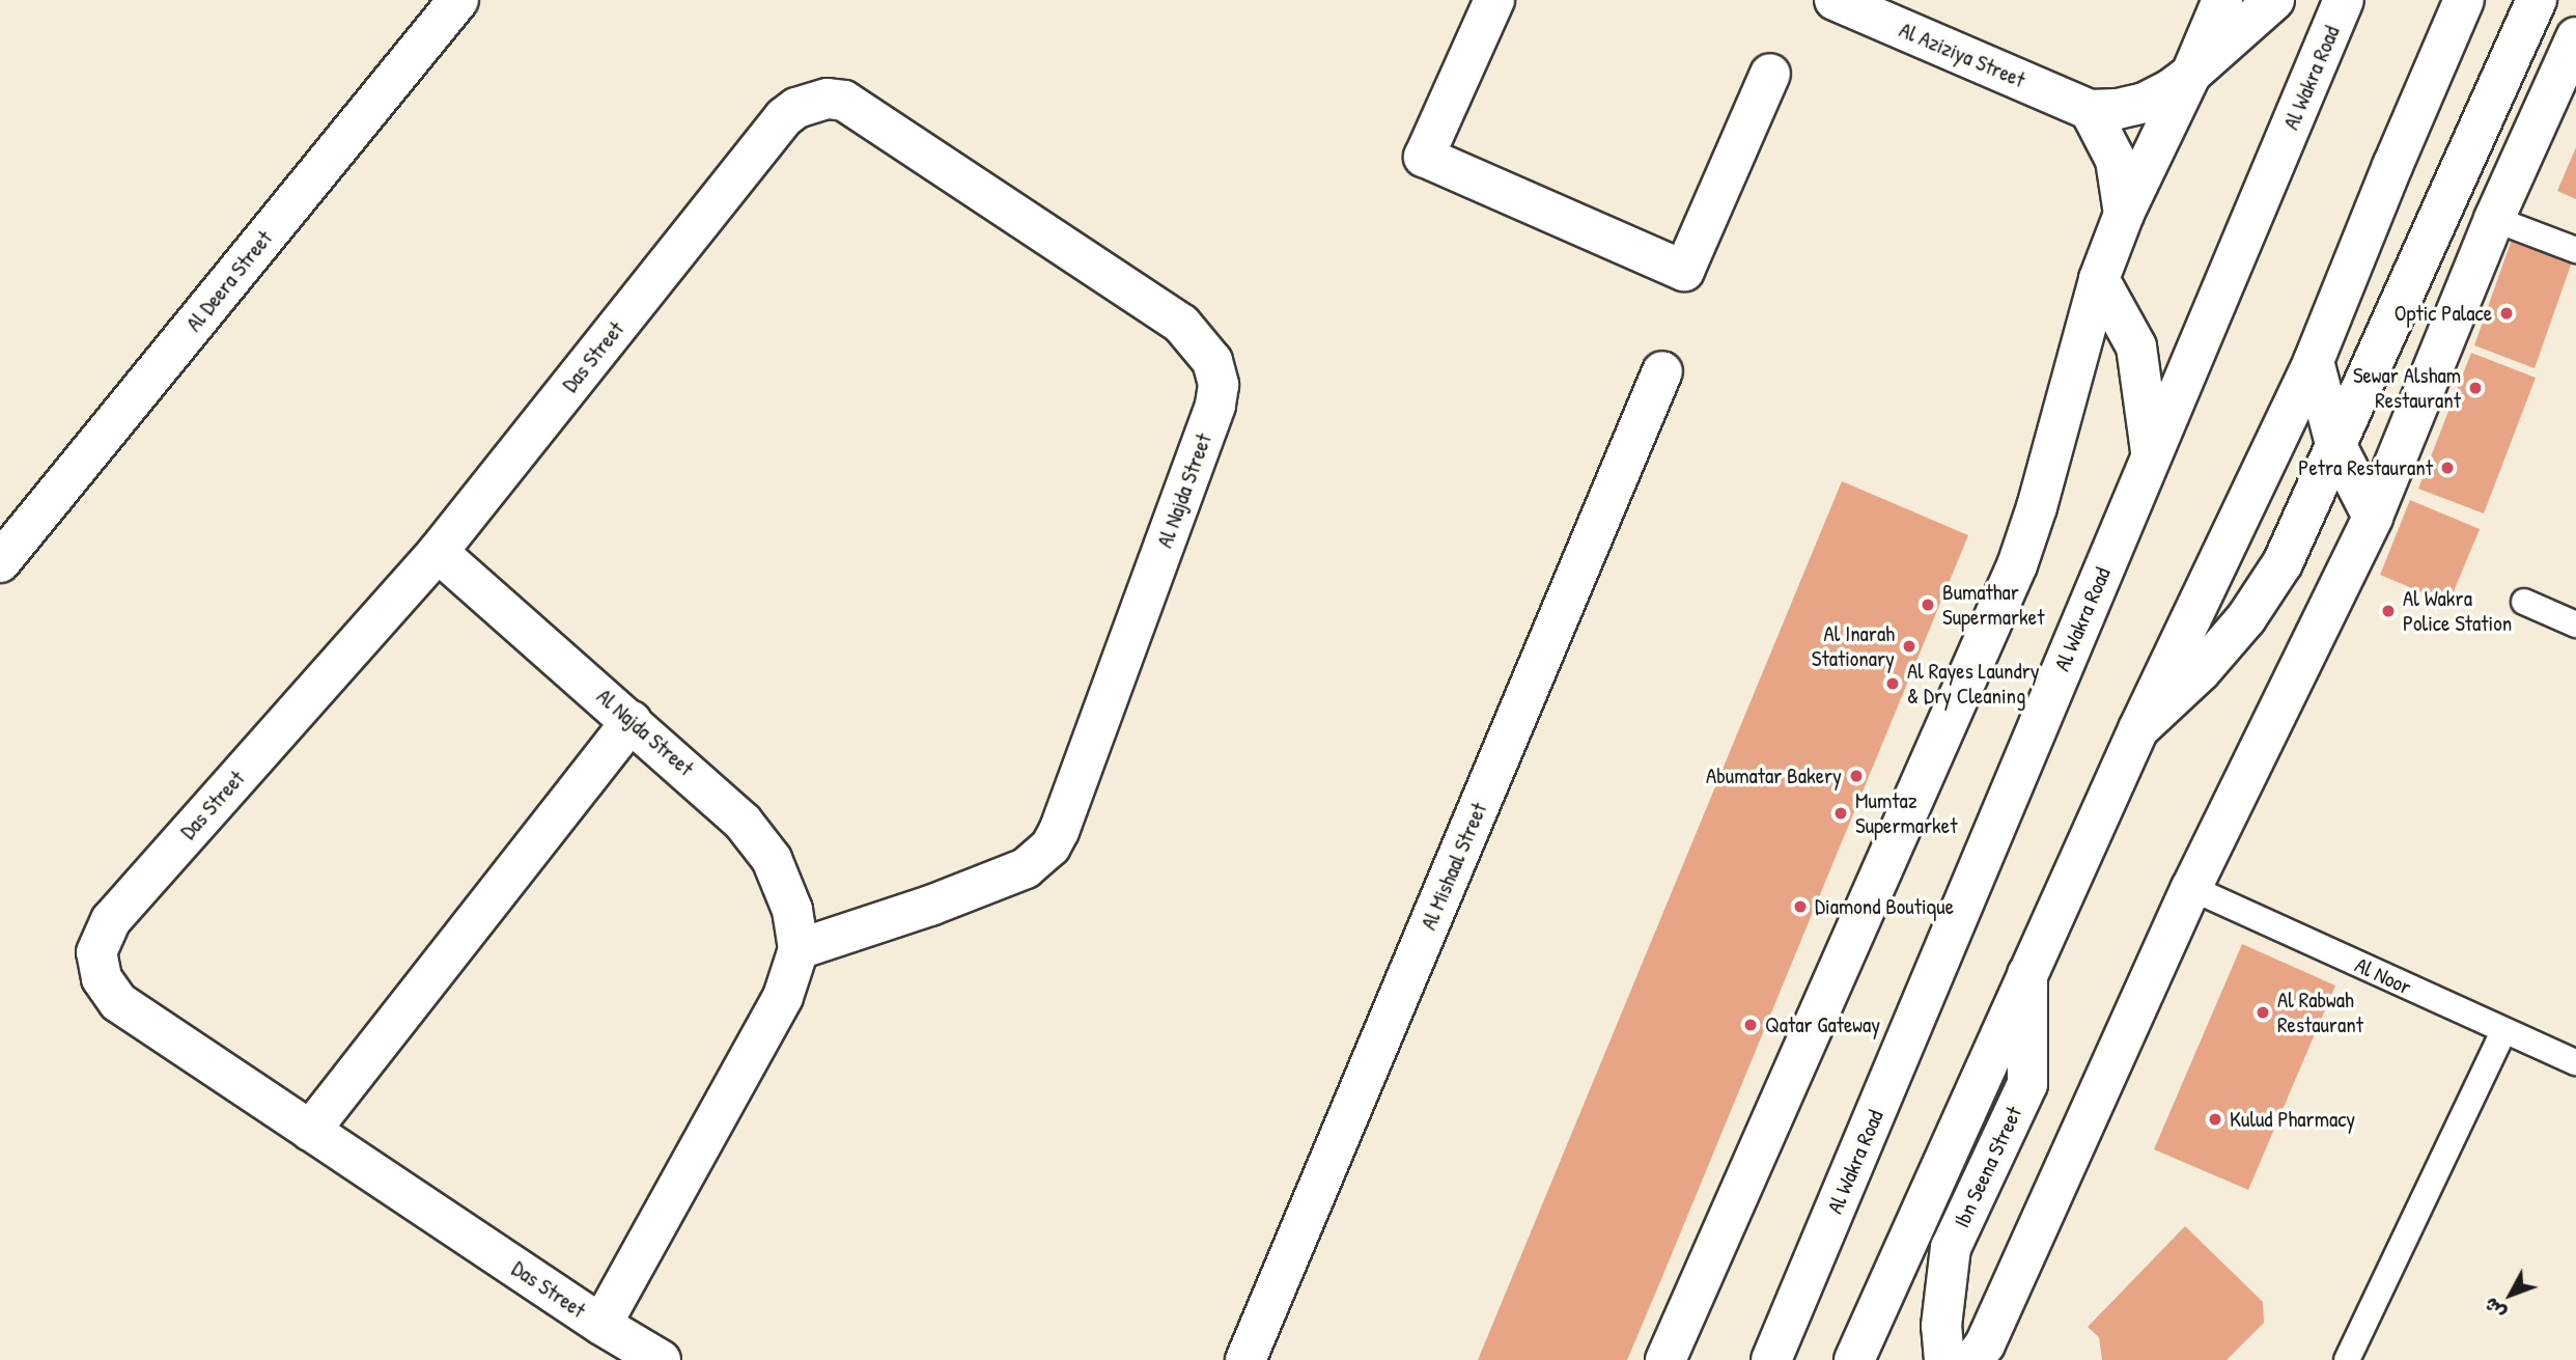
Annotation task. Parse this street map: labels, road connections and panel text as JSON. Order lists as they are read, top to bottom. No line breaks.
{"streets":{"main road":["Al Aziziya Street","Al Wakra Road","Al Deera Street","Das Street","Al Najda Street","Al Mishaal Street","Ibn Seena Street"],"lane":["Al Noor"]},"crossings":[["Das Street","Al Najda Street"]],"places":["Optic Palace","Sewar Alsham Restaurant","Petra Restaurant","Bumathar Supermarket","Al Wakra Police Station","Al Inarah Stationary","Al Rayes Laundry & Dry Cleaning","Abumatar Bakery","Mumtaz Supermarket","Diamond Boutique","Al Rabwah Restaurant","Qatar Gateway","Kulud Pharmacy"],"north":"bottom left"}
